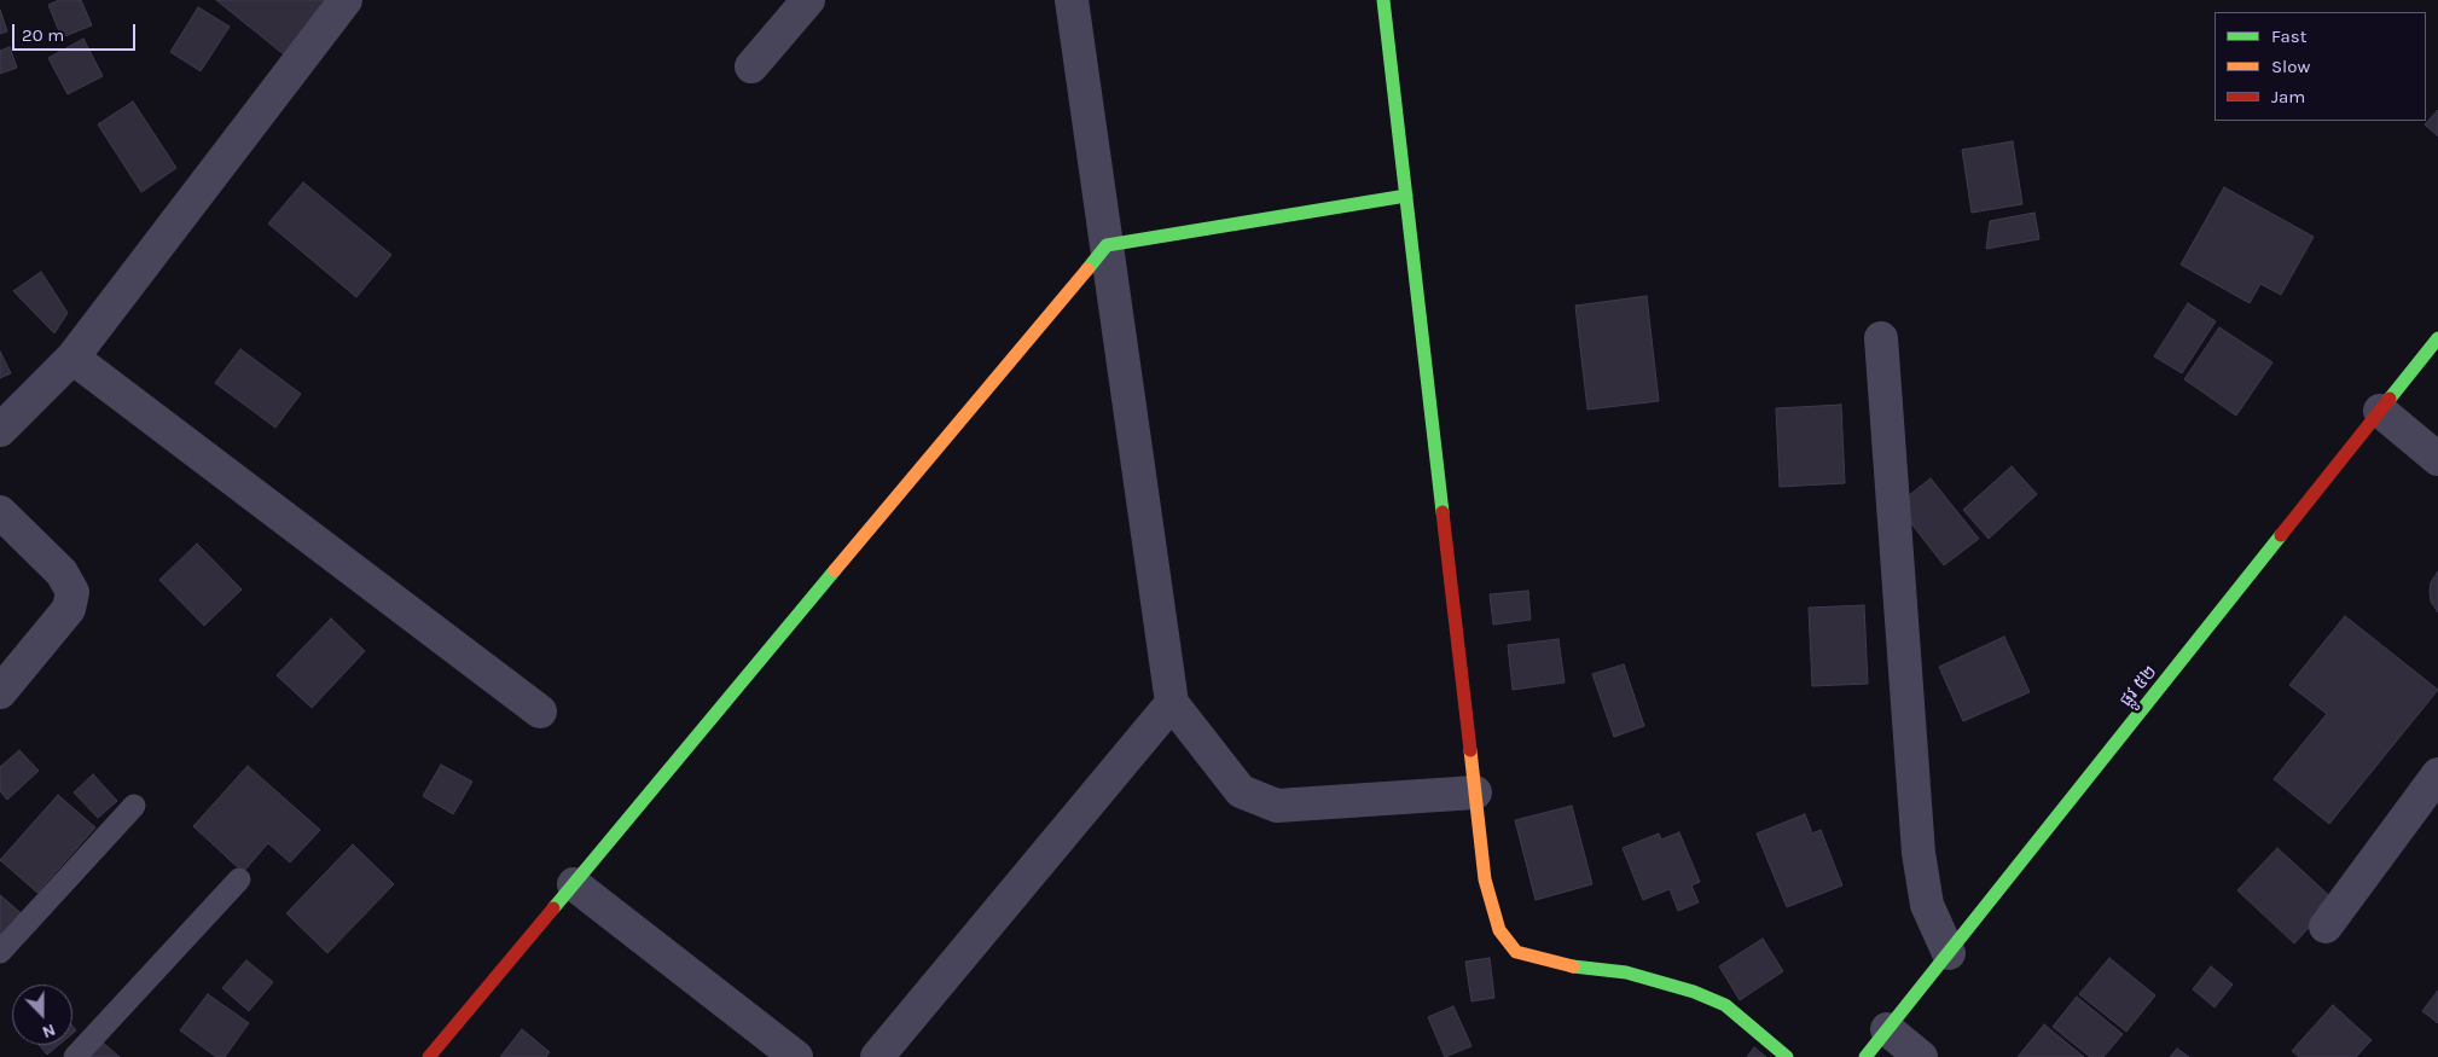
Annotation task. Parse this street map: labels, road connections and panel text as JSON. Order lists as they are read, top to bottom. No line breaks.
{"streets":{"street":["ផ្លូវ ៥២"]},"legend":["Fast","Slow","Jam"],"scale_bar":"20 m","north":"bottom"}
